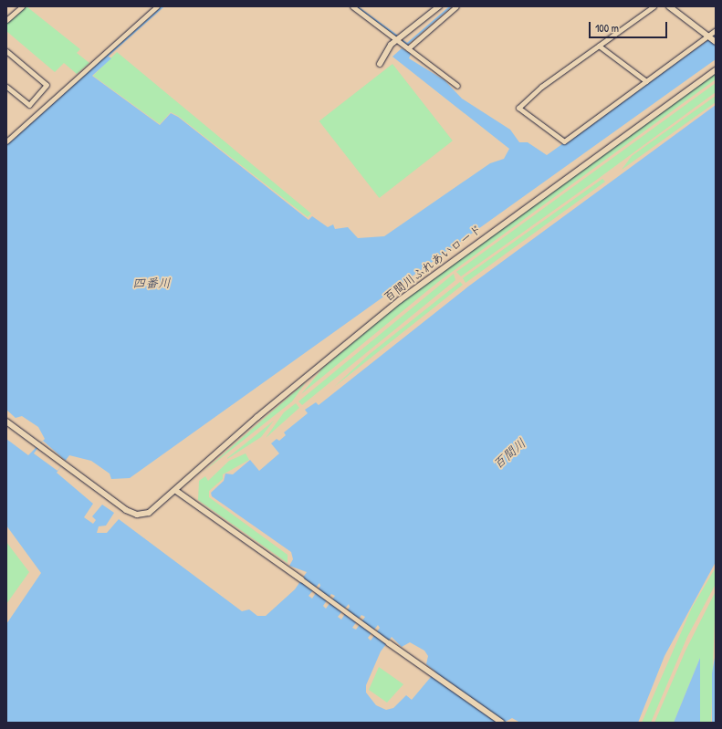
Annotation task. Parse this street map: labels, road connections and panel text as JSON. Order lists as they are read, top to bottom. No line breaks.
{"streets":{"street":["百間川ふれあいロード"]},"water":["四番川","百間川"],"scale_bar":"100 m"}
